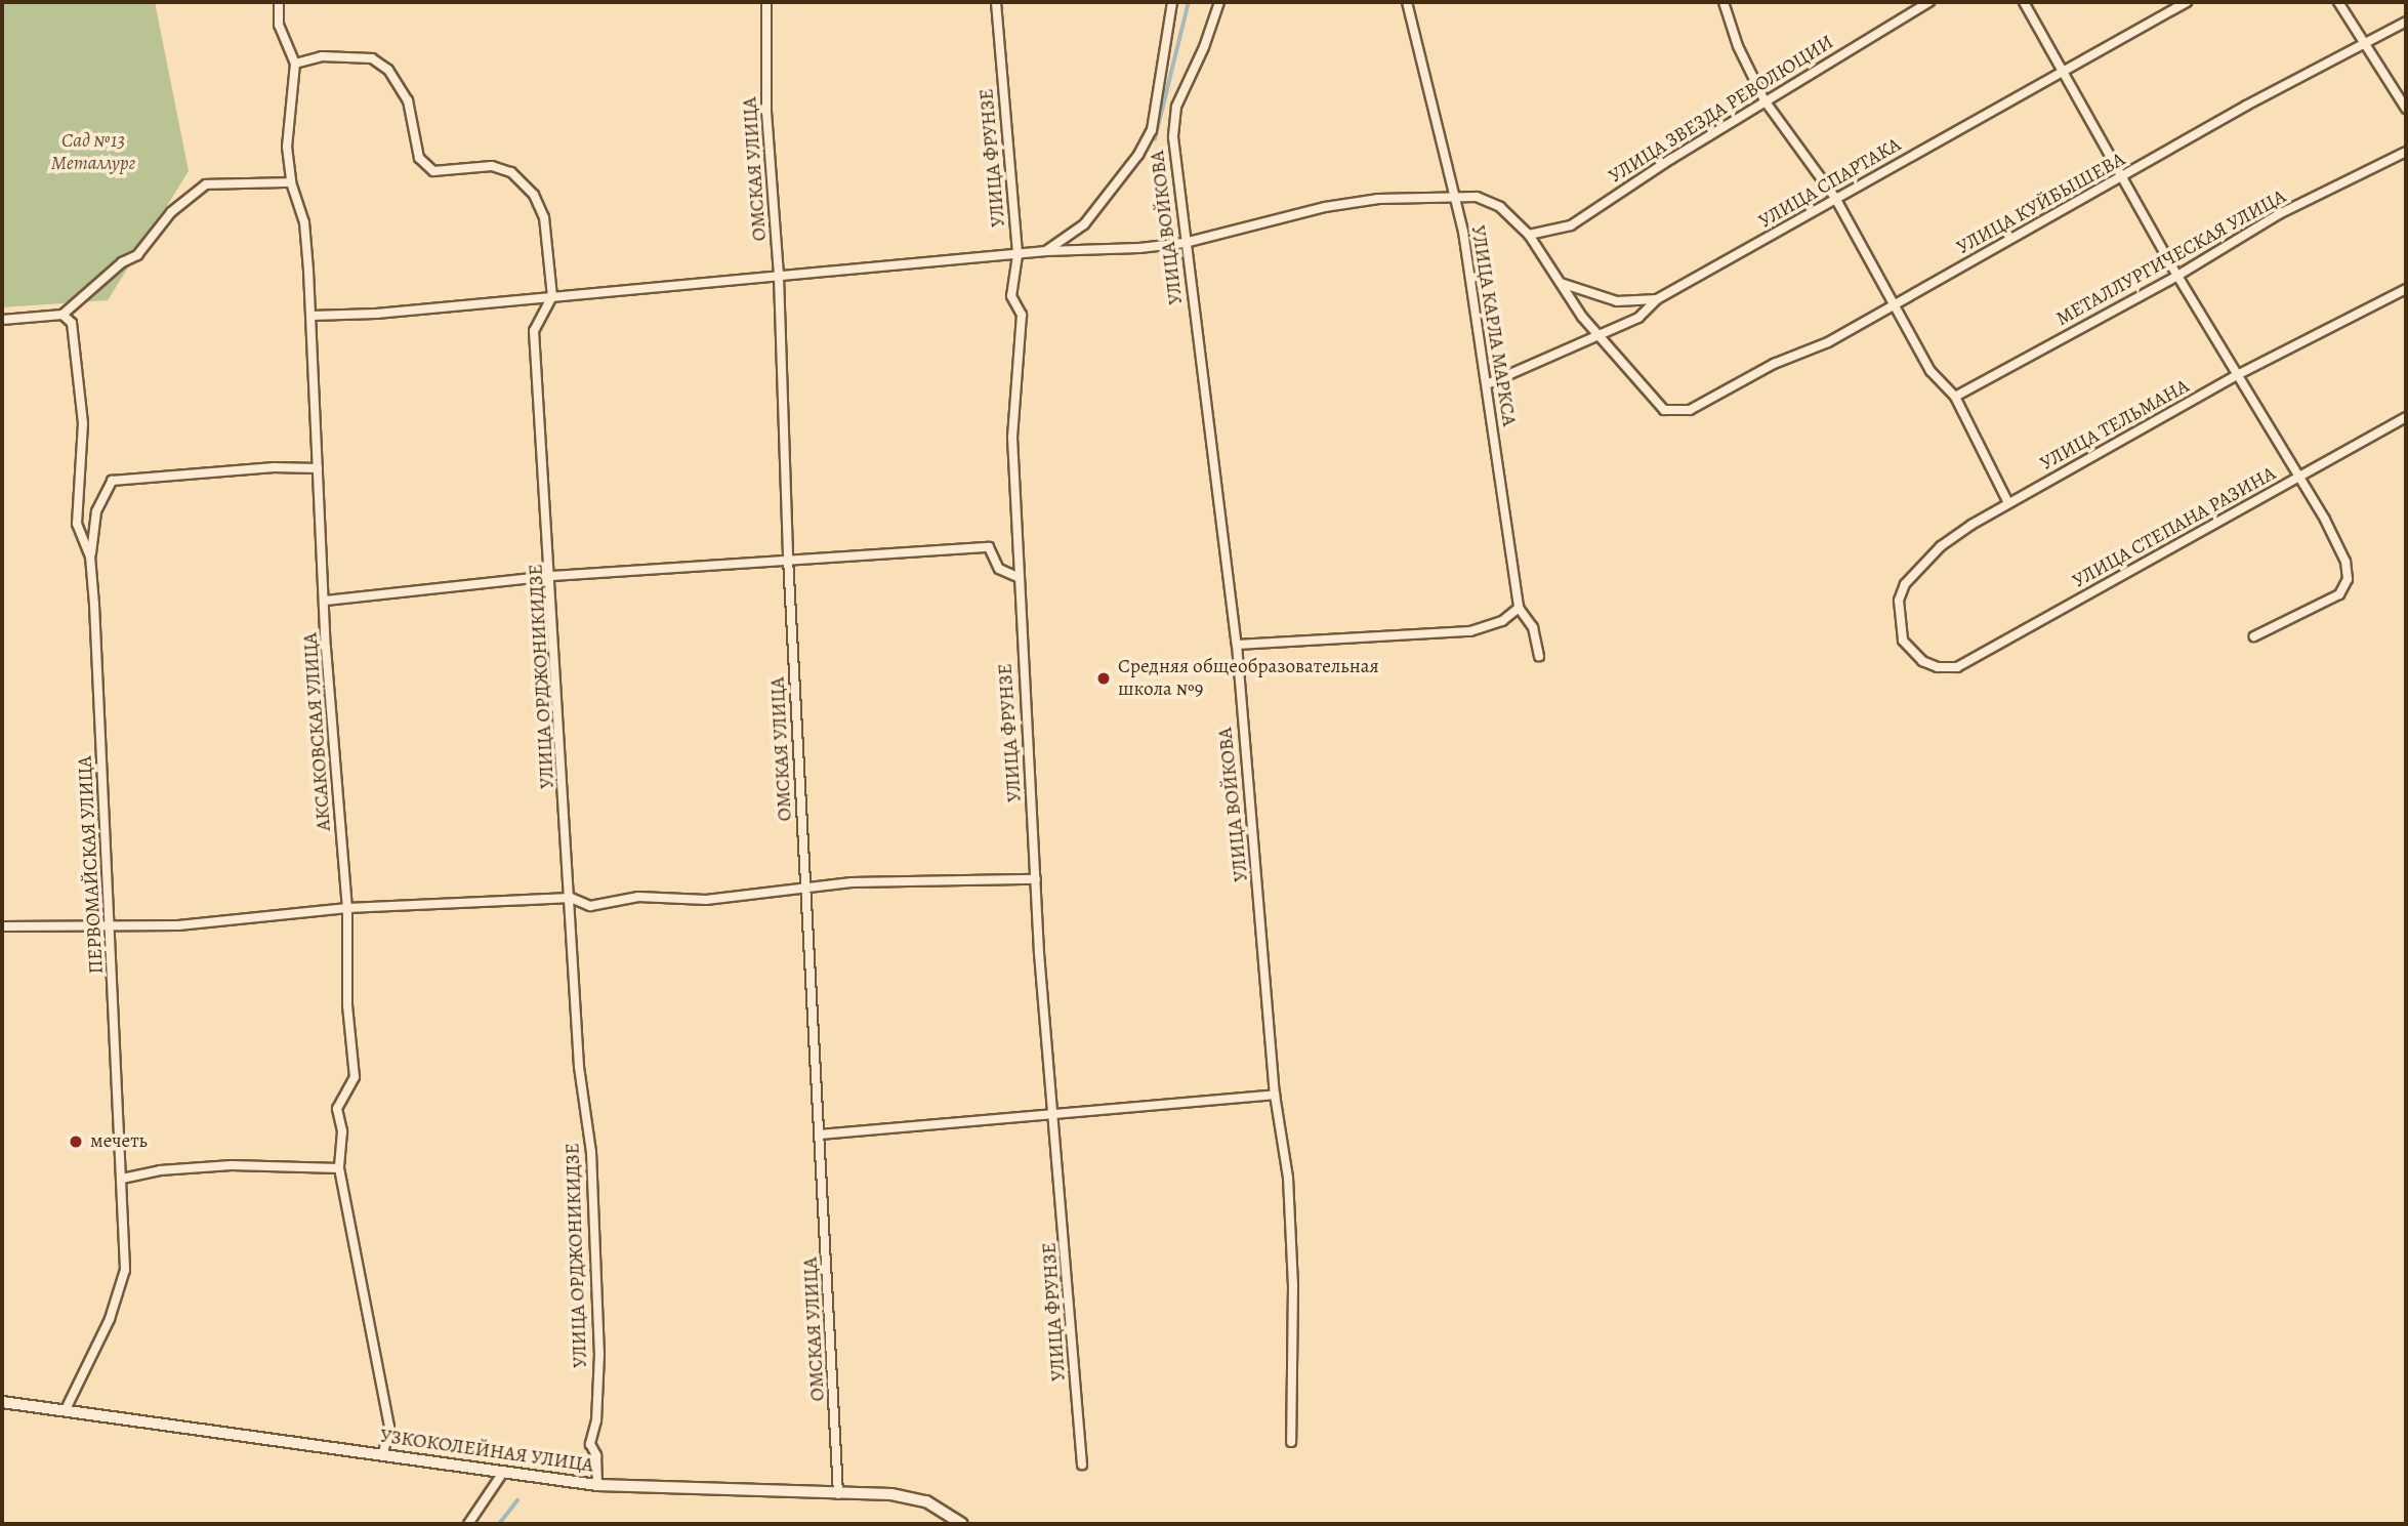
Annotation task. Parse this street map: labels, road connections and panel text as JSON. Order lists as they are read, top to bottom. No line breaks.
{"streets":{"street":["УЛИЦА ЗВЕЗДА РЕВОЛЮЦИИ","УЛИЦА ФРУНЗЕ","ОМСКАЯ УЛИЦА","УЛИЦА СПАРТАКА","УЛИЦА КУЙБЫШЕВА","УЛИЦА ВОЙКОВА","МЕТАЛЛУРГИЧЕСКАЯ УЛИЦА","УЛИЦА КАРЛА МАРКСА","УЛИЦА ТЕЛЬМАНА","УЛИЦА СТЕПАНА РАЗИНА","УЛИЦА ОРДЖОНИКИДЗЕ","АКСАКОВСКАЯ УЛИЦА","ПЕРВОМАЙСКАЯ УЛИЦА","УЗКОКОЛЕЙНАЯ УЛИЦА"]},"crossings":[["ОМСКАЯ УЛИЦА","УЗКОКОЛЕЙНАЯ УЛИЦА"],["УЛИЦА СПАРТАКА","УЛИЦА КУЙБЫШЕВА"],["УЛИЦА СПАРТАКА","УЛИЦА КАРЛА МАРКСА"],["УЛИЦА ТЕЛЬМАНА","УЛИЦА СТЕПАНА РАЗИНА"],["УЛИЦА ОРДЖОНИКИДЗЕ","УЗКОКОЛЕЙНАЯ УЛИЦА"],["АКСАКОВСКАЯ УЛИЦА","УЗКОКОЛЕЙНАЯ УЛИЦА"],["ПЕРВОМАЙСКАЯ УЛИЦА","УЗКОКОЛЕЙНАЯ УЛИЦА"]],"parks":["Сад №13 Металлург"],"places":["Средняя общеобразовательная школа №9","мечеть"]}
